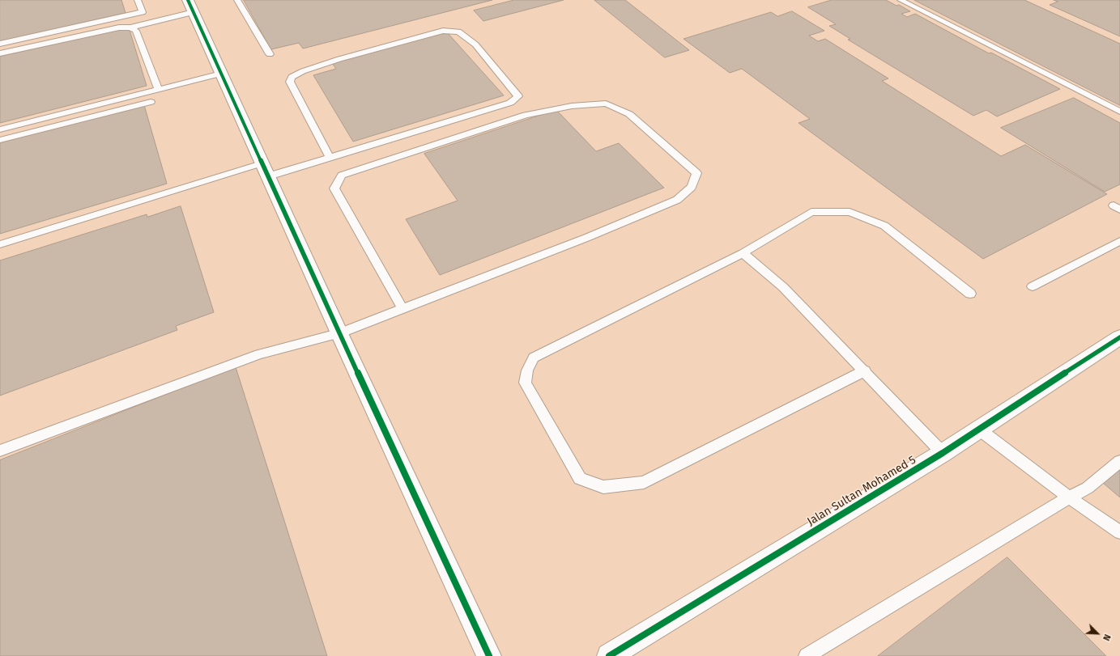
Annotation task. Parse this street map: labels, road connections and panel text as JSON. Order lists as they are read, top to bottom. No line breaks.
{"streets":{"street":["Jalan Sultan Mohamed 5"]},"north":"bottom right"}
